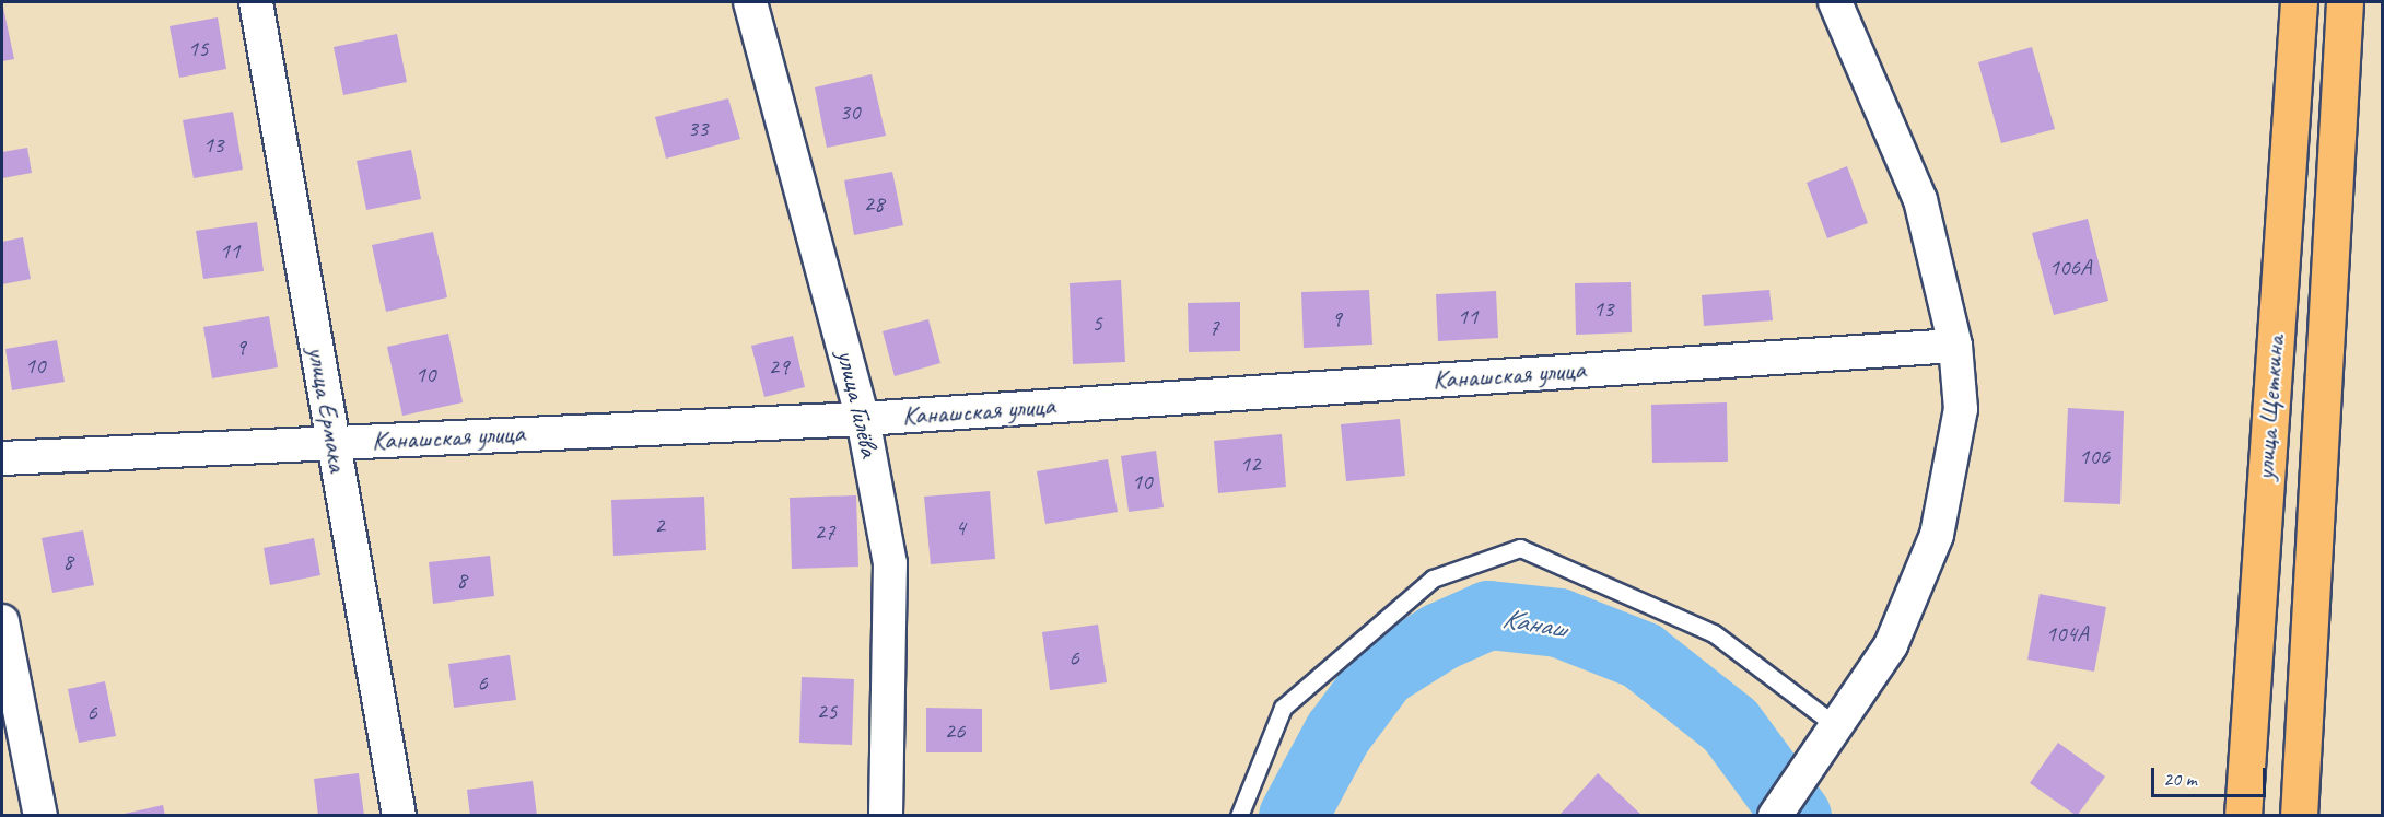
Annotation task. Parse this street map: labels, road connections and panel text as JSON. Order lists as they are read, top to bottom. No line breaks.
{"streets":{"main road":["улица Щеткина"],"street":["Канашская улица","улица Гилёва","улица Ермака"]},"crossings":[["Канашская улица","улица Гилёва"],["Канашская улица","улица Ермака"]],"water":["Канаш"],"house_numbers":["15","30","33","13","28","11","106А","13","11","9","5","7","9","10","29","10","106","12","10","2","4","27","8","8","104А","6","6","25","6","26"],"scale_bar":"20 m"}
